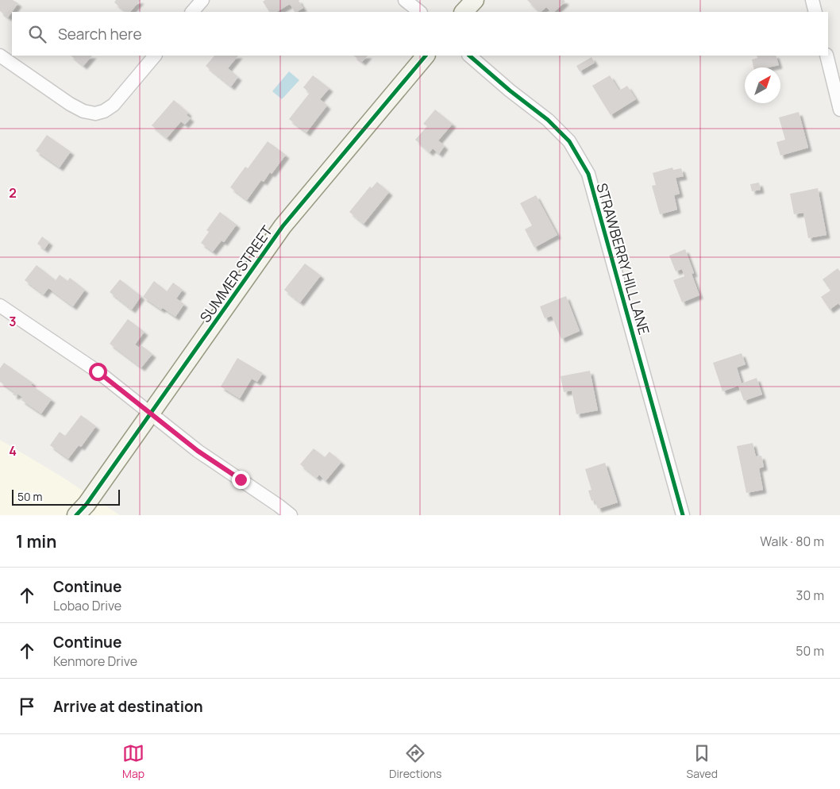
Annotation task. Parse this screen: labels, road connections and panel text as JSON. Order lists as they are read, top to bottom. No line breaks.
{"streets":{"street":["STRAWBERRY HILL LANE","SUMMER STREET"]},"scale_bar":"50 m","north":"top right","page":{"search":"Search here","scale":"50 m","heading":["1 min","Walk · 80 m"],"list":[["Continue","Lobao Drive","30 m"],["Continue","Kenmore Drive","50 m"],"Arrive at destination"],"nav":["Map","Directions","Saved"]},"grid":{"rows":["2","3","4"]}}
